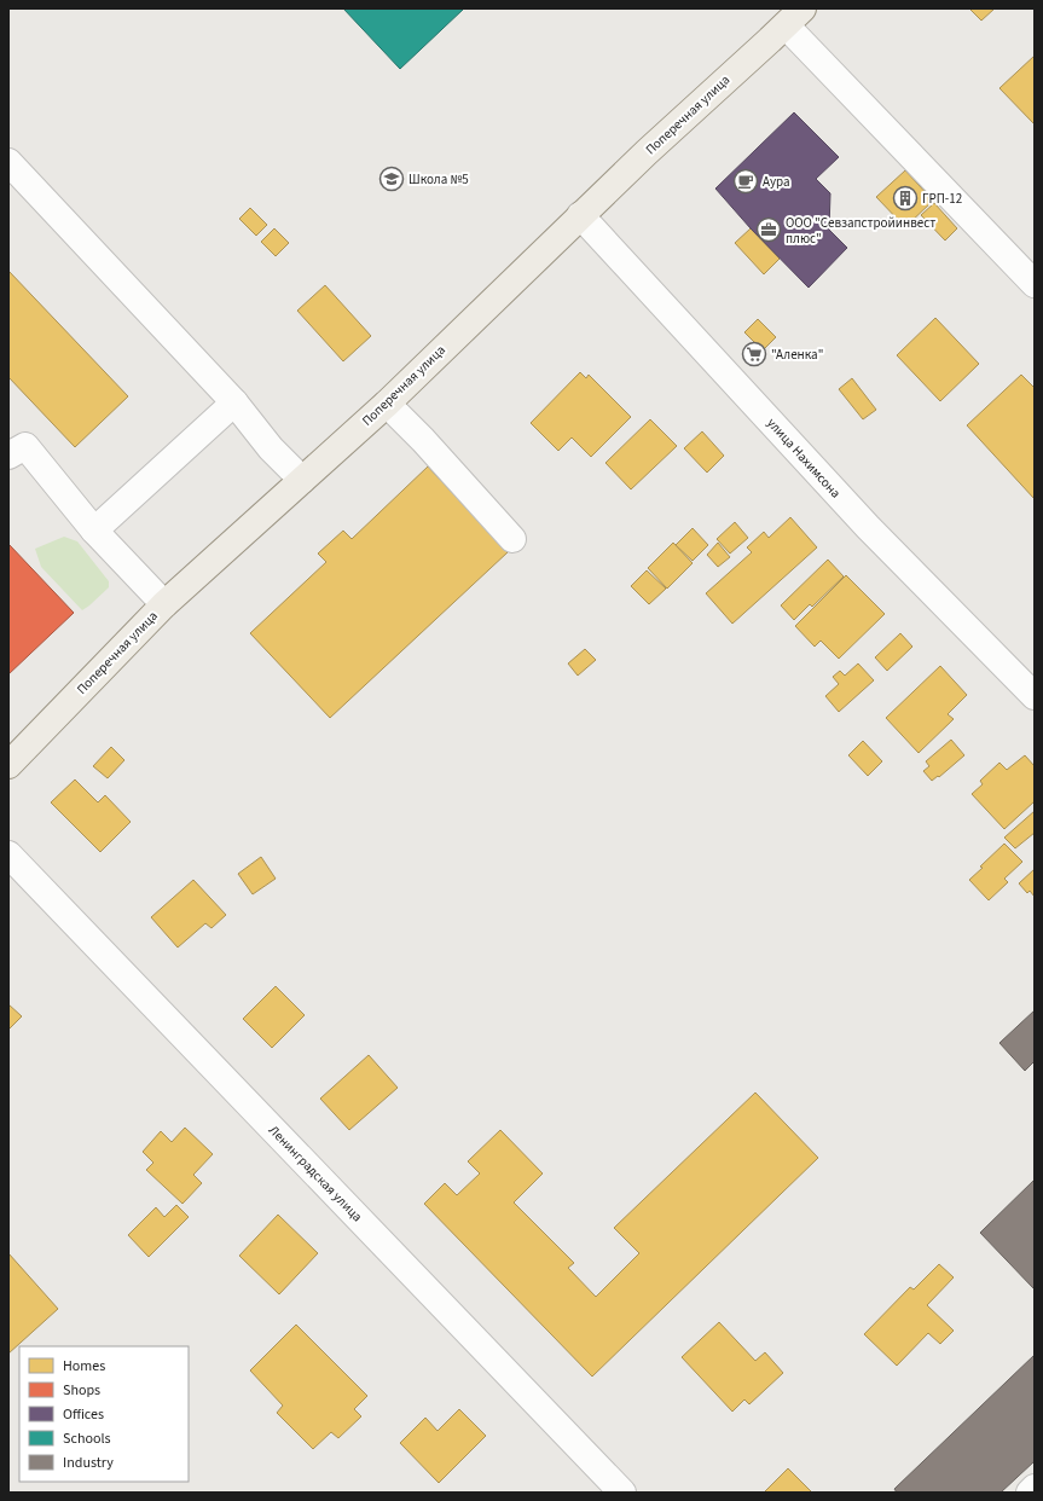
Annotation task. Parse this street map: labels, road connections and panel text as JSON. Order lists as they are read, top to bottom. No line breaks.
{"streets":{"main road":["Поперечная улица"],"street":["улица Нахимсона","Ленинградская улица"]},"crossings":[["Поперечная улица","улица Нахимсона"]],"places":{"school or university":["Школа №5"],"cafe":["Аура"],"building":["ГРП-12"],"office":["ООО \"Севзапстройинвест плюс\""],"supermarket":["\"Аленка\""]},"legend":["Homes","Shops","Offices","Schools","Industry"]}
